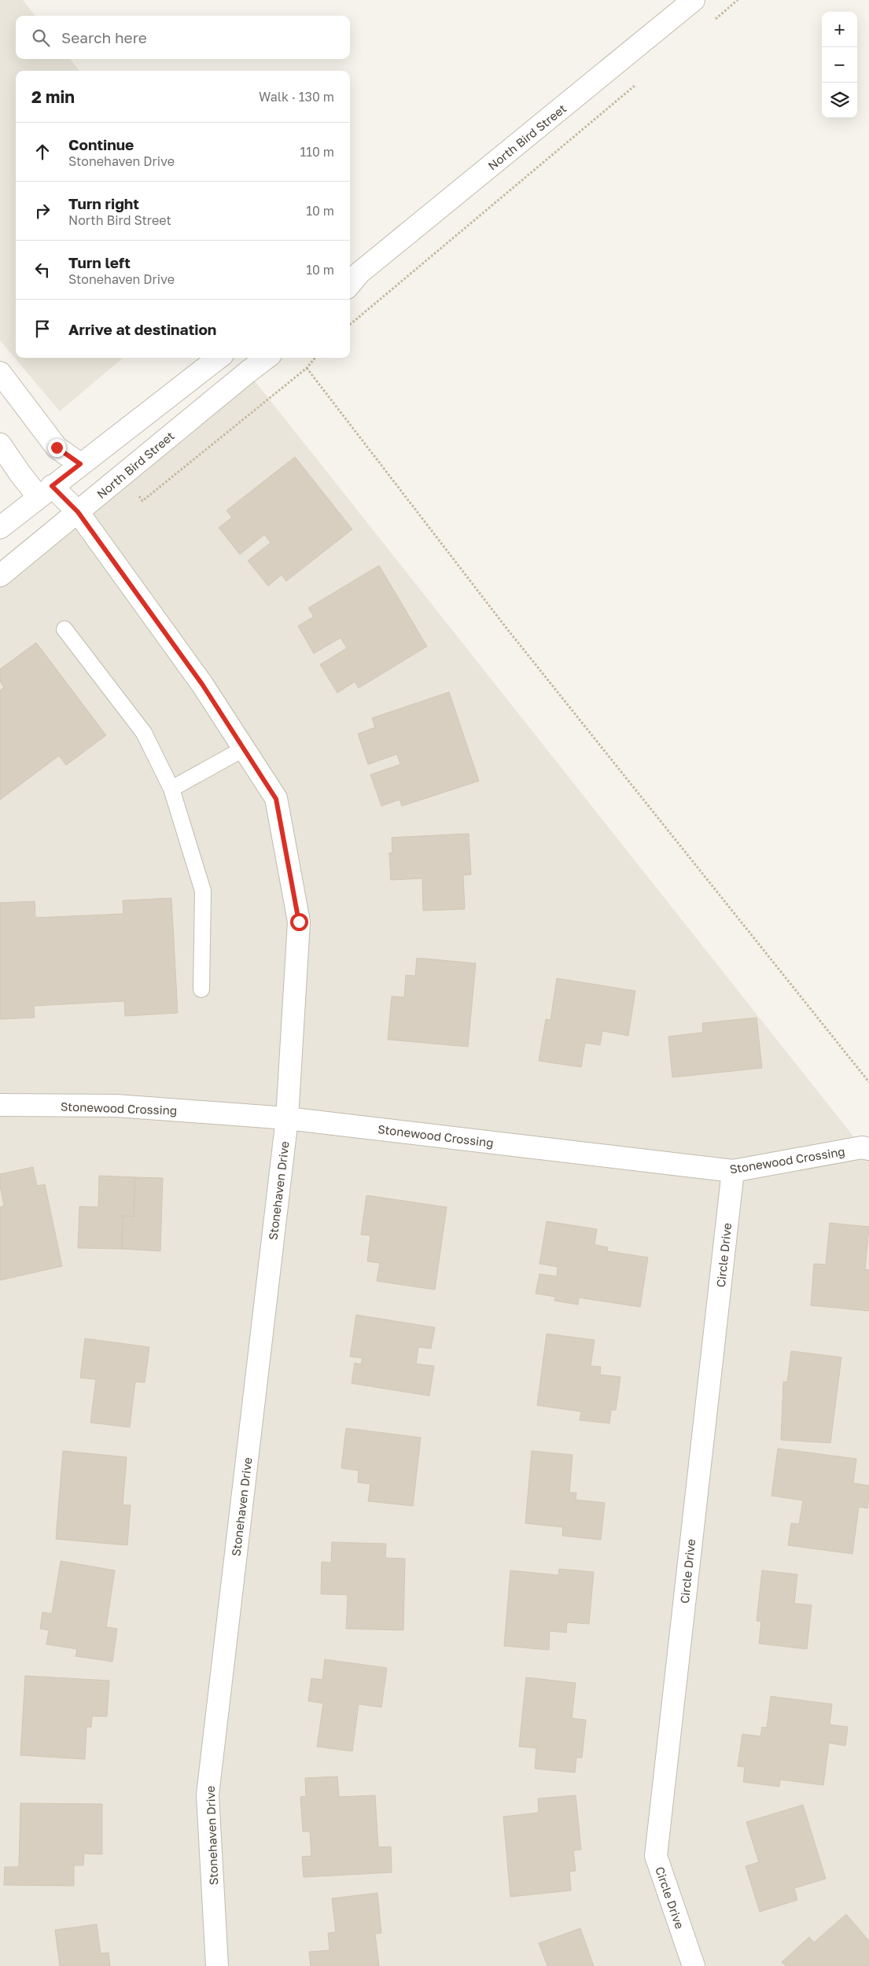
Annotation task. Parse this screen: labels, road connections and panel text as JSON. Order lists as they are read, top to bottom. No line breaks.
{"streets":{"street":["North Bird Street","Stonewood Crossing","Stonehaven Drive","Circle Drive"]},"crossings":[["North Bird Street","Stonehaven Drive"],["Stonewood Crossing","Stonehaven Drive"],["Stonewood Crossing","Circle Drive"]],"page":{"map_buttons":["+","−"],"search":"Search here","heading":["2 min","Walk · 130 m"],"list":[["Continue","Stonehaven Drive","110 m"],["Turn right","North Bird Street","10 m"],["Turn left","Stonehaven Drive","10 m"],"Arrive at destination"]}}
